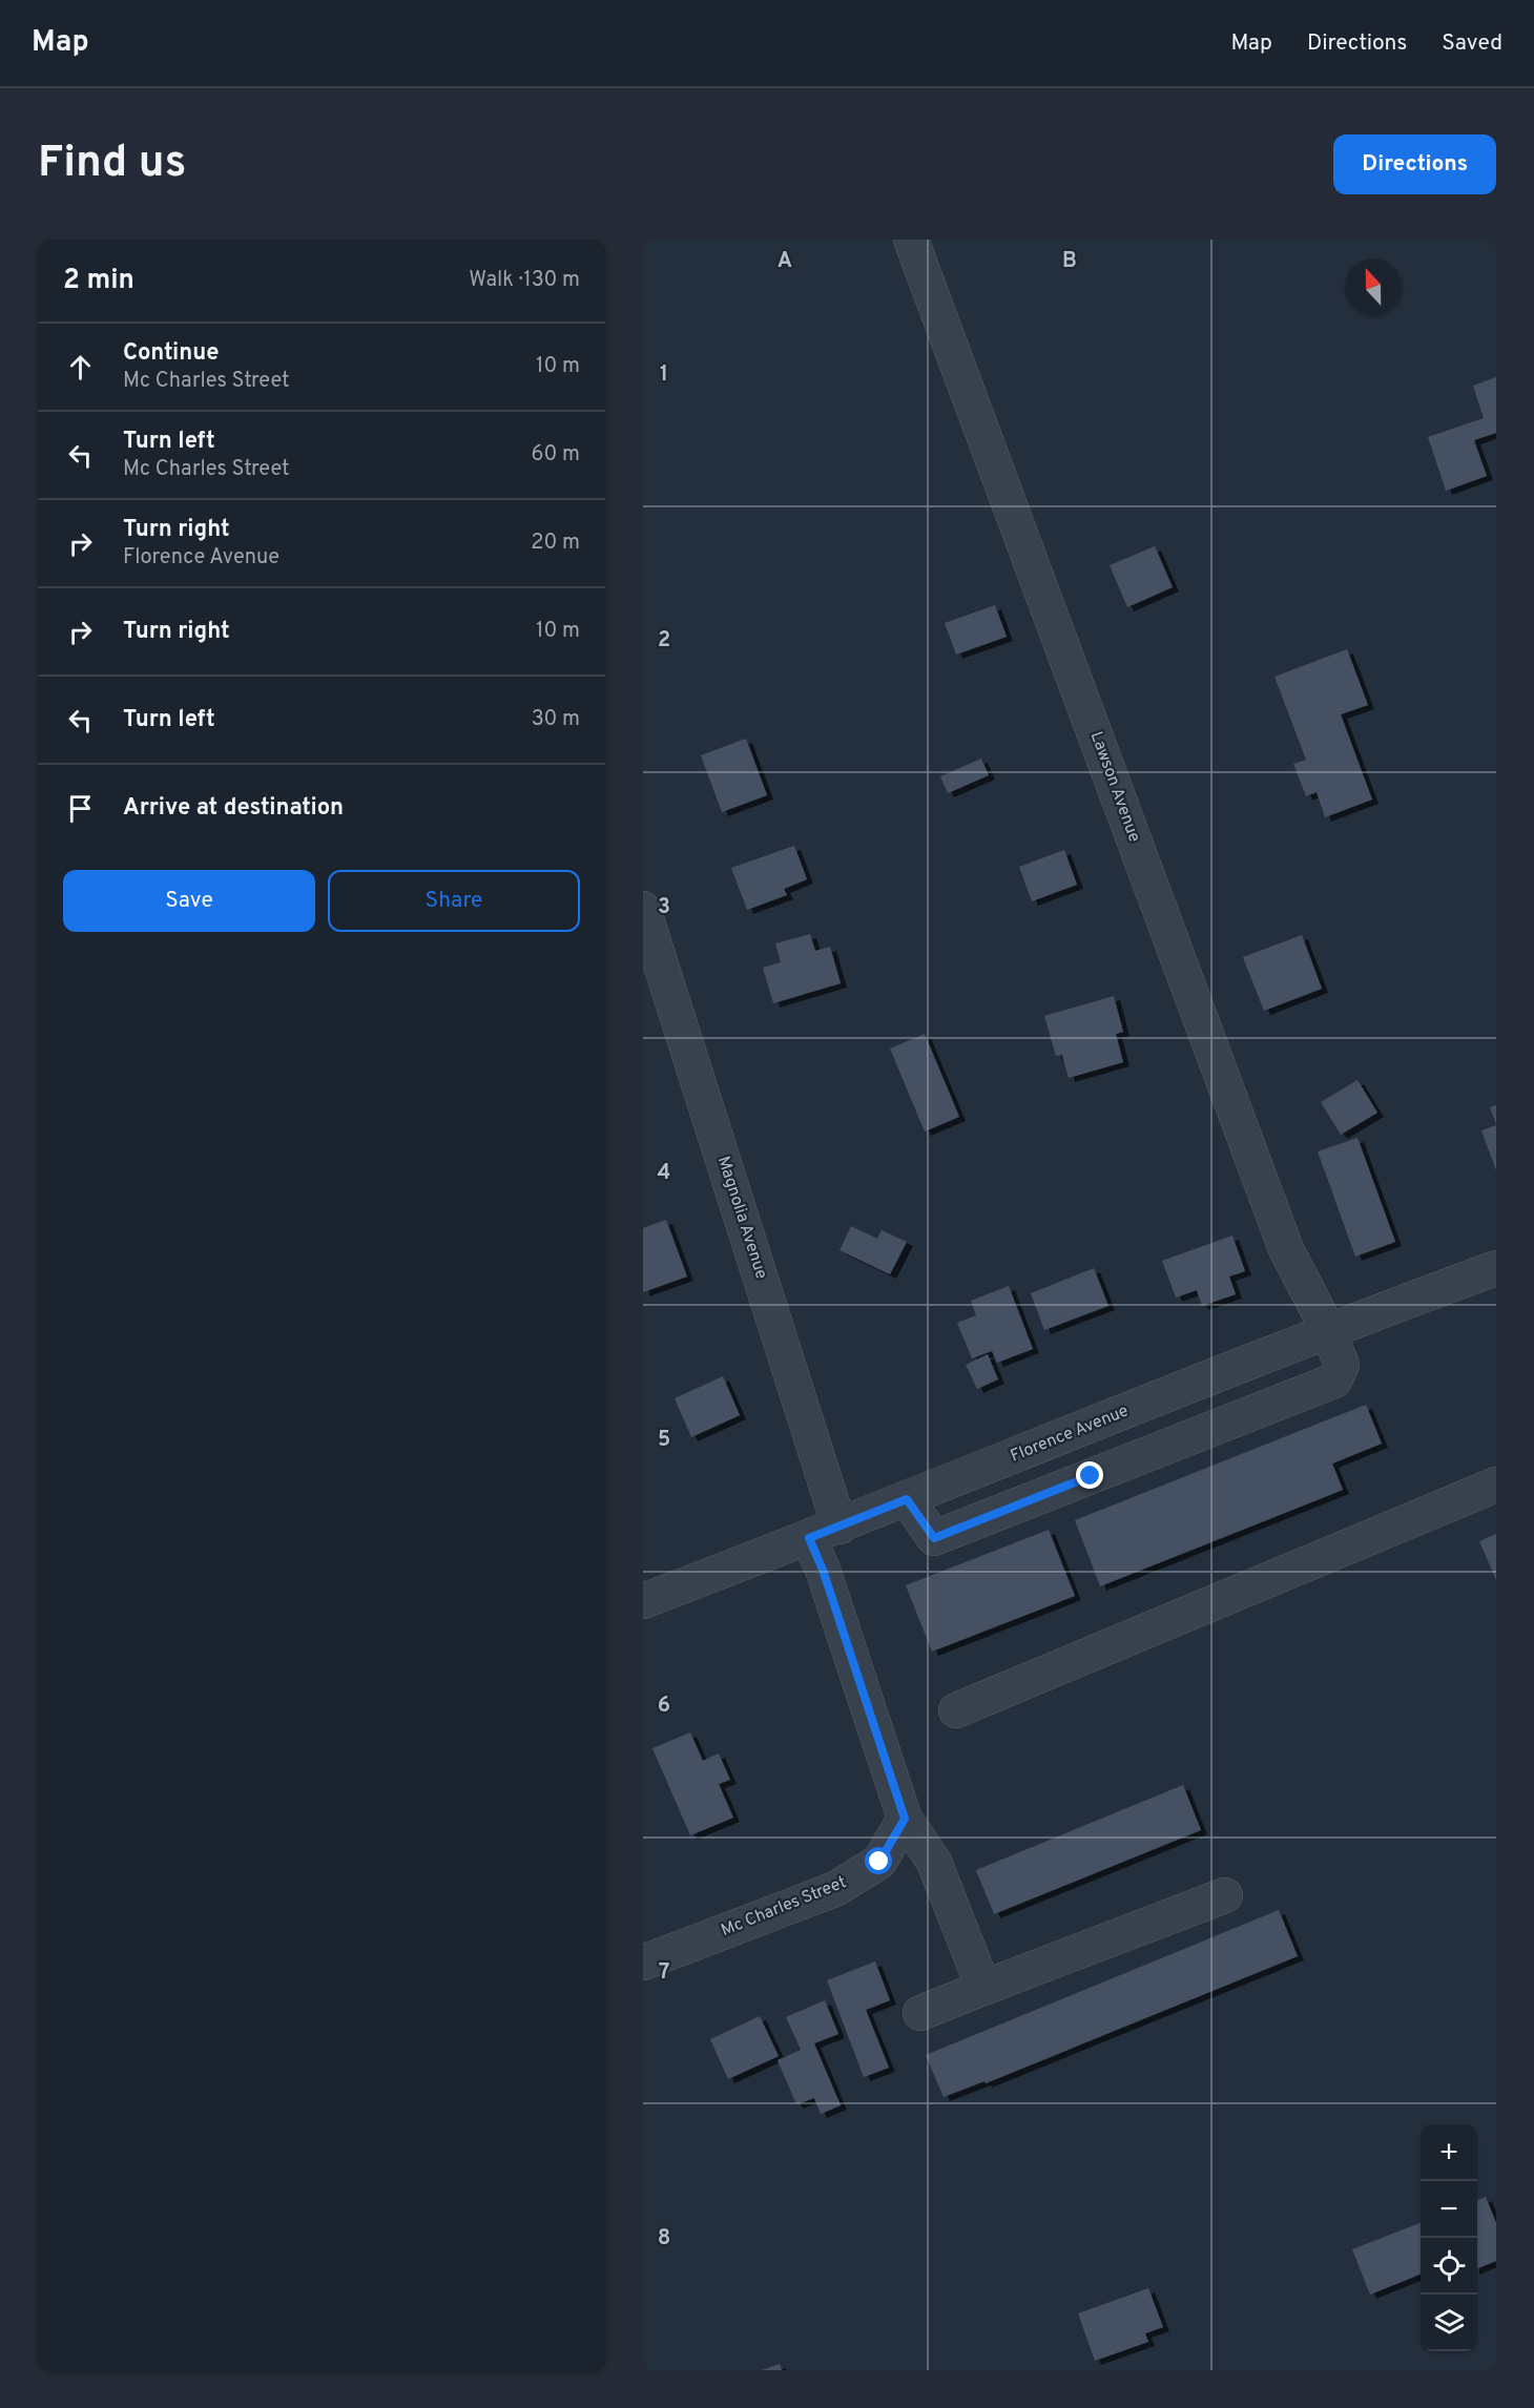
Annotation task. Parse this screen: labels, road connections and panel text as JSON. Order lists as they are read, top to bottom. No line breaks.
{"streets":{"street":["Lawson Avenue","Magnolia Avenue","Florence Avenue","Mc Charles Street"]},"crossings":[["Lawson Avenue","Florence Avenue"],["Magnolia Avenue","Florence Avenue"]],"north":"top","page":{"header":"Map","nav":["Map","Directions","Saved"],"buttons":["Directions",["Save","Share"]],"title":"Find us","heading":["2 min","Walk · 130 m"],"list":[["Continue","Mc Charles Street","10 m"],["Turn left","Mc Charles Street","60 m"],["Turn right","Florence Avenue","20 m"],["Turn right","10 m"],["Turn left","30 m"],"Arrive at destination"],"map_buttons":["+","−"]},"grid":{"columns":["A","B"],"rows":["1","2","3","4","5","6","7","8"]}}
